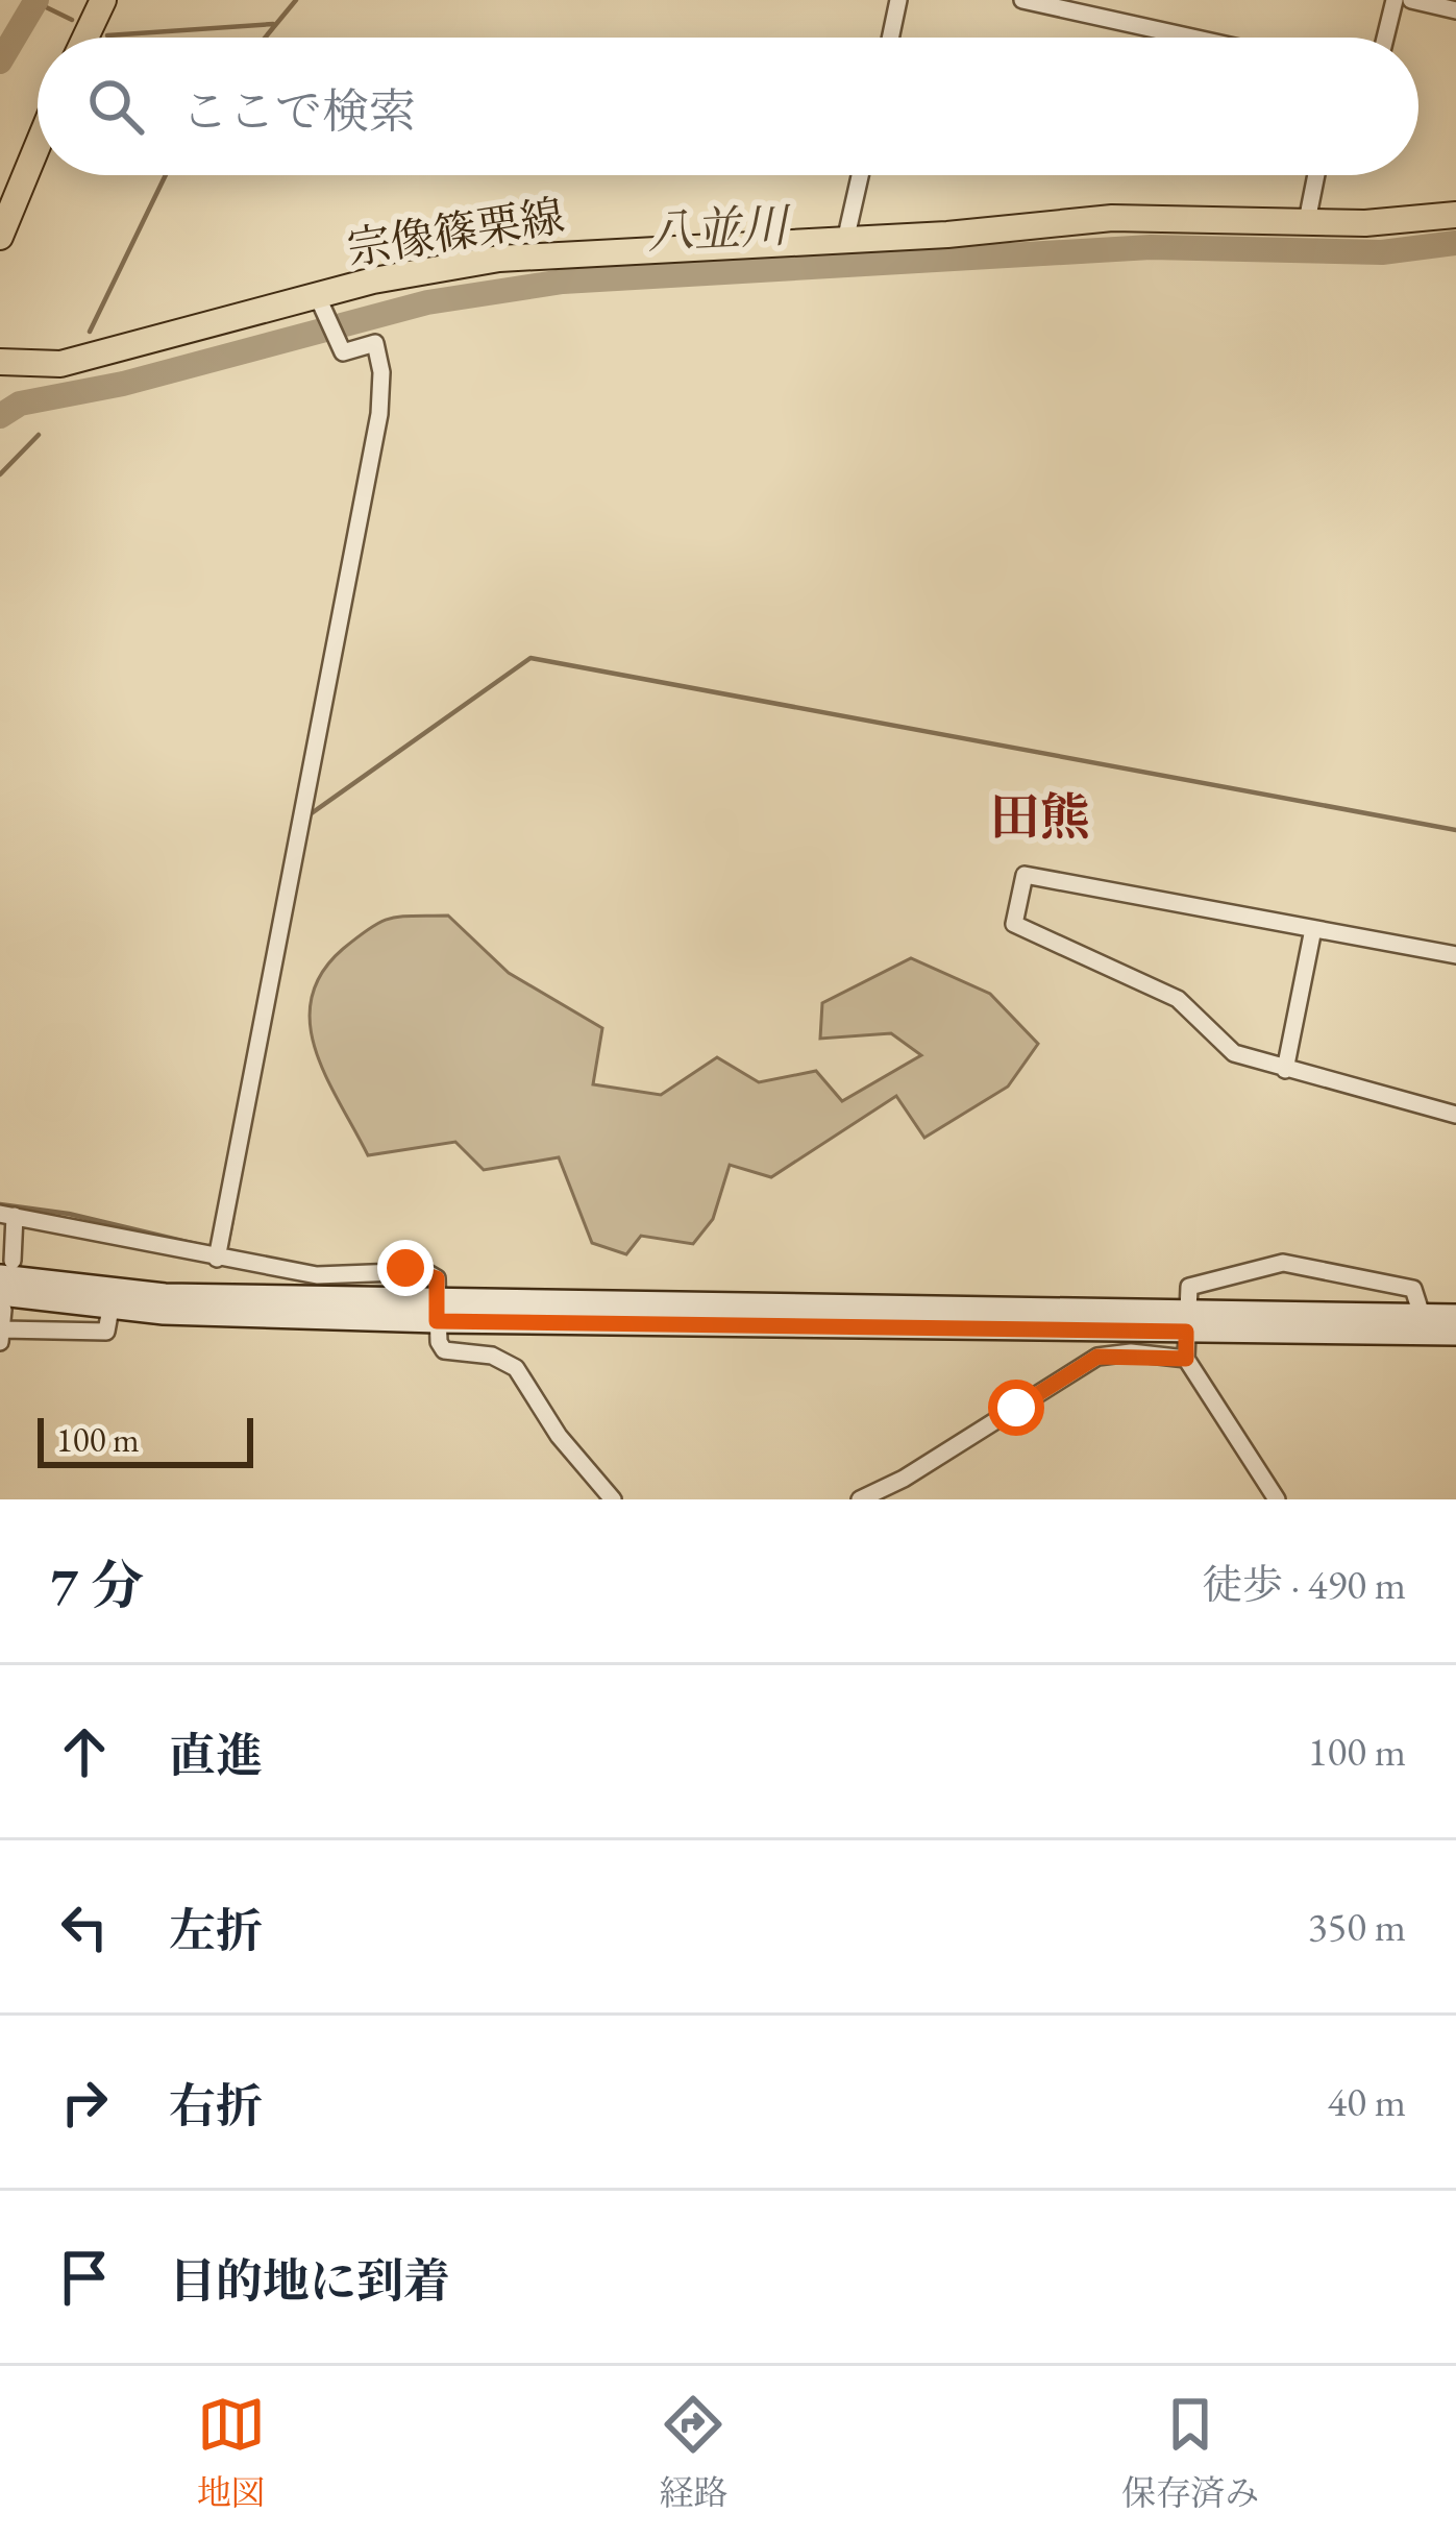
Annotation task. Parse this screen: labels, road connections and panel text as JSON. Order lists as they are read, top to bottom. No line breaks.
{"streets":{"main road":["宗像篠栗線"]},"districts":["田熊"],"water":["八並川"],"scale_bar":"100 m","page":{"search":"ここで検索","scale":"100 m","heading":["7 分","徒歩 · 490 m"],"list":[["直進","100 m"],["左折","350 m"],["右折","40 m"],"目的地に到着"],"nav":["地図","経路","保存済み"]}}
